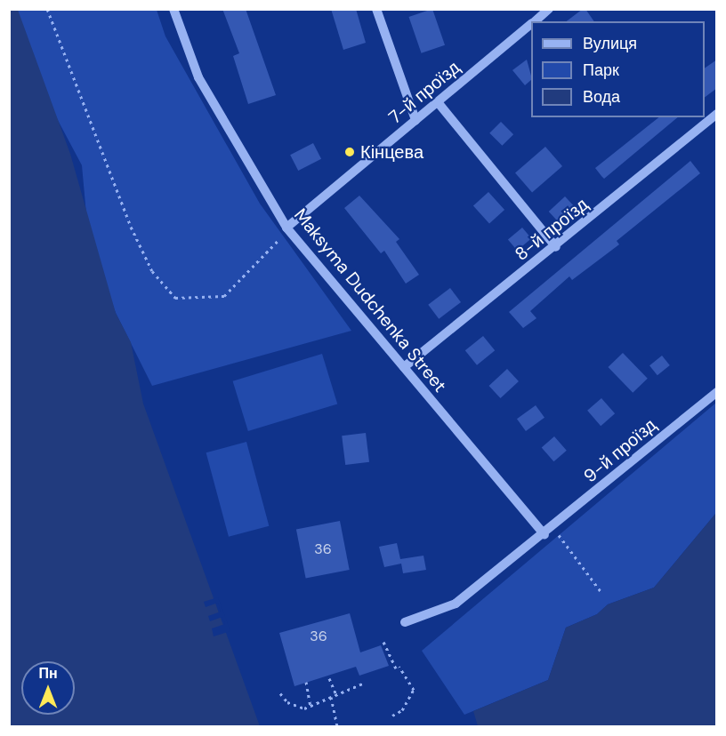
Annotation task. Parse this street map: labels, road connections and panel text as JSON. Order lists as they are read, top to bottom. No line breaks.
{"streets":{"street":["7-й проїзд","8-й проїзд","Maksyma Dudchenka Street","9-й проїзд"]},"crossings":[["7-й проїзд","Maksyma Dudchenka Street"],["8-й проїзд","Maksyma Dudchenka Street"],["Maksyma Dudchenka Street","9-й проїзд"]],"places":["Кінцева"],"house_numbers":["36","36"],"legend":["Вулиця","Парк","Вода"],"north":"top"}
